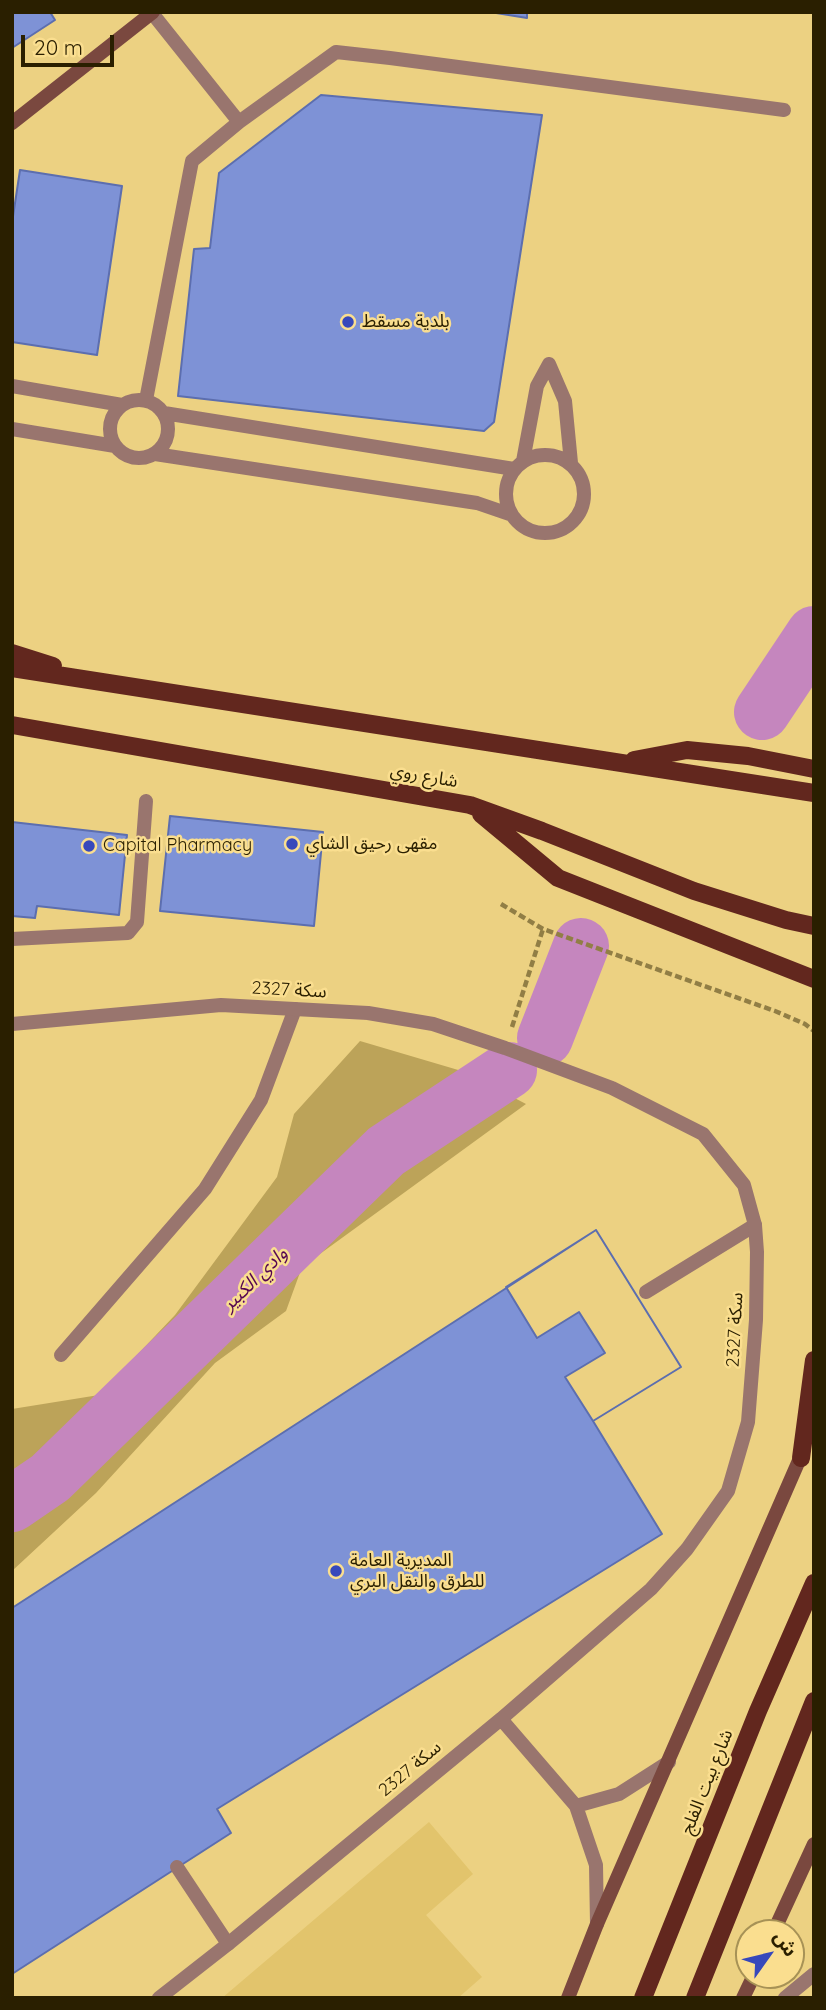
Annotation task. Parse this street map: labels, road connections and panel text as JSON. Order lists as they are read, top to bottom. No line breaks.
{"streets":{"main road":["شارع روي","شارع بيت الفلج"],"street":["سكة 2327"]},"water":["وادي الكبير"],"places":["بلدية مسقط","مقهى رحيق الشاي","Capital Pharmacy","المديرية العامة للطرق والنقل البري"],"scale_bar":"20 m","north":"top right"}
